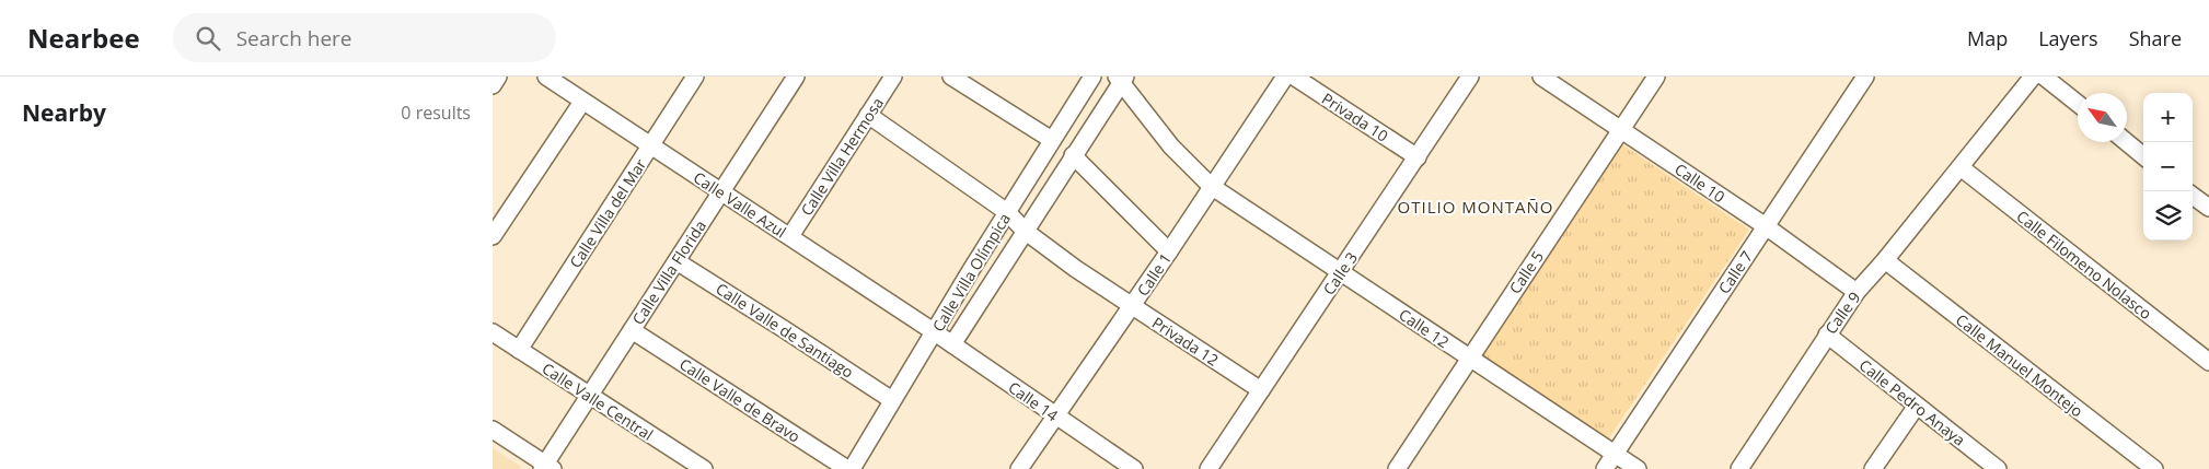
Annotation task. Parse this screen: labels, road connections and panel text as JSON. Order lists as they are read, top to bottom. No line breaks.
{"streets":{"street":["Privada 10","Calle Villa Hermosa","Calle 10","Calle Valle Azul","Calle Villa del Mar","Calle Filomeno Nolasco","Calle Villa Florida","Calle Villa Olímpica","Calle 5","Calle 7","Calle 3","Calle 1","Calle 9","Calle 12","Calle Valle de Santiago","Privada 12","Calle Manuel Montejo","Calle Valle de Bravo","Calle Valle Central","Calle 14","Calle Pedro Anaya"]},"crossings":[["Privada 10","Calle 3"],["Calle Villa Hermosa","Calle Valle Azul"],["Calle Villa Hermosa","Privada 12"],["Calle 10","Calle 5"],["Calle 10","Calle 7"],["Calle 10","Calle 9"],["Calle Valle Azul","Calle Villa del Mar"],["Calle Valle Azul","Calle Villa Florida"],["Calle Valle Azul","Calle Villa Olímpica"],["Calle Valle Azul","Calle 14"],["Calle Villa del Mar","Calle Valle Central"],["Calle Filomeno Nolasco","Calle 9"],["Calle Villa Florida","Calle Valle de Santiago"],["Calle Villa Florida","Calle Valle de Bravo"],["Calle Villa Florida","Calle Valle Central"],["Calle Villa Olímpica","Calle Valle de Santiago"],["Calle Villa Olímpica","Privada 12"],["Calle Villa Olímpica","Calle Valle de Bravo"],["Calle Villa Olímpica","Calle 14"],["Calle 5","Calle 12"],["Calle 7","Calle 12"],["Calle 3","Calle 12"],["Calle 3","Privada 12"],["Calle 1","Calle 12"],["Calle 1","Privada 12"],["Calle 1","Calle 14"],["Calle 9","Calle Manuel Montejo"],["Calle 9","Calle Pedro Anaya"]],"districts":["OTILIO MONTAÑO"],"north":"top left","page":{"header":"Nearbee","search":"Search here","nav":["Map","Layers","Share"],"heading":["Nearby","0 results"],"map_buttons":["+","−"]}}
